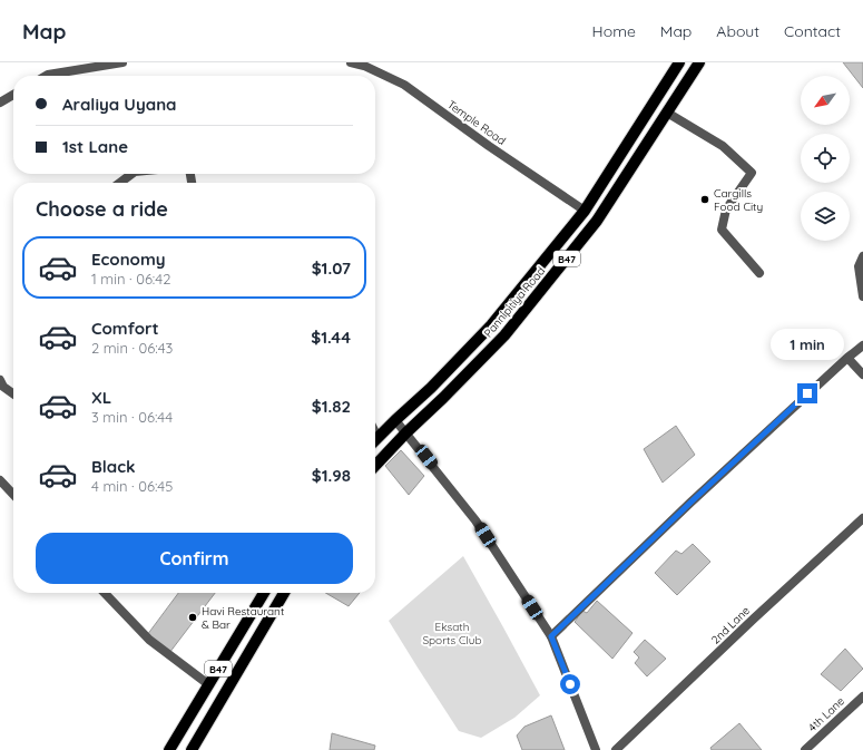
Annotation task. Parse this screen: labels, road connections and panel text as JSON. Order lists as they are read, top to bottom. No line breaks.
{"streets":{"main road":["B47","Pannipitiya Road"],"street":["Temple Road","2nd Lane","4th Lane"]},"crossings":[["Temple Road","Pannipitiya Road"]],"parks":["Eksath Sports Club"],"places":["Cargills Food City","Havi Restaurant & Bar"],"north":"bottom left","page":{"header":"Map","nav":["Home","Map","About","Contact"],"banner":["Araliya Uyana","1st Lane"],"heading":"Choose a ride","list":[{"name":"Economy","note":"1 min · 06:42","value":"$1.07"},{"name":"Comfort","note":"2 min · 06:43","value":"$1.44"},{"name":"XL","note":"3 min · 06:44","value":"$1.82"},{"name":"Black","note":"4 min · 06:45","value":"$1.98"}],"bubble":"1 min","buttons":"Confirm"}}
